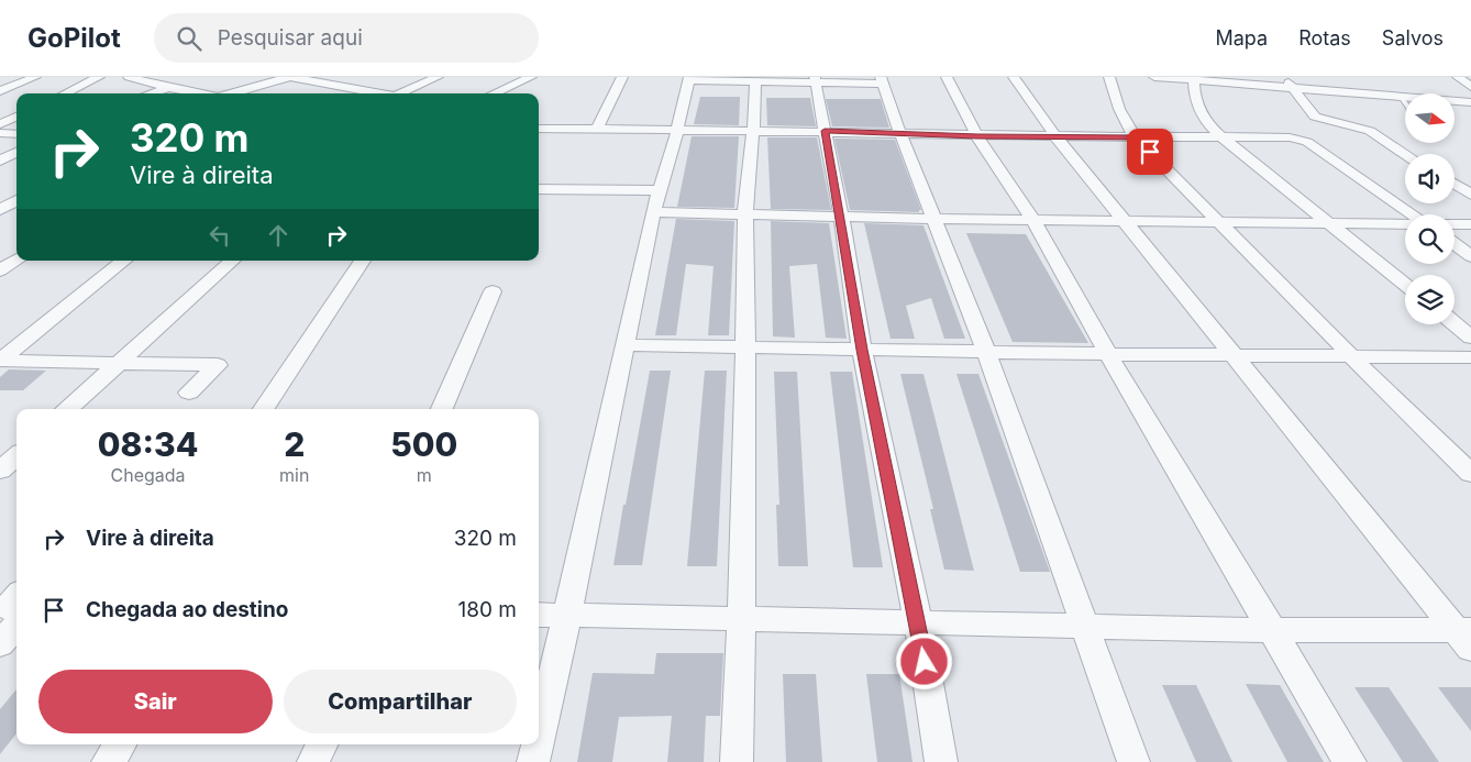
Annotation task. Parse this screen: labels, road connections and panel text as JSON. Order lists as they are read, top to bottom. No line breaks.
{"north":"right","page":{"header":"GoPilot","search":"Pesquisar aqui","nav":["Mapa","Rotas","Salvos"],"turn":["320 m","Vire à direita"],"eta":["08:34","Chegada","2","min","500","m"],"list":[{"name":"Vire à direita","value":"320 m"},{"name":"Chegada ao destino","value":"180 m"}],"buttons":["Sair","Compartilhar"]}}
